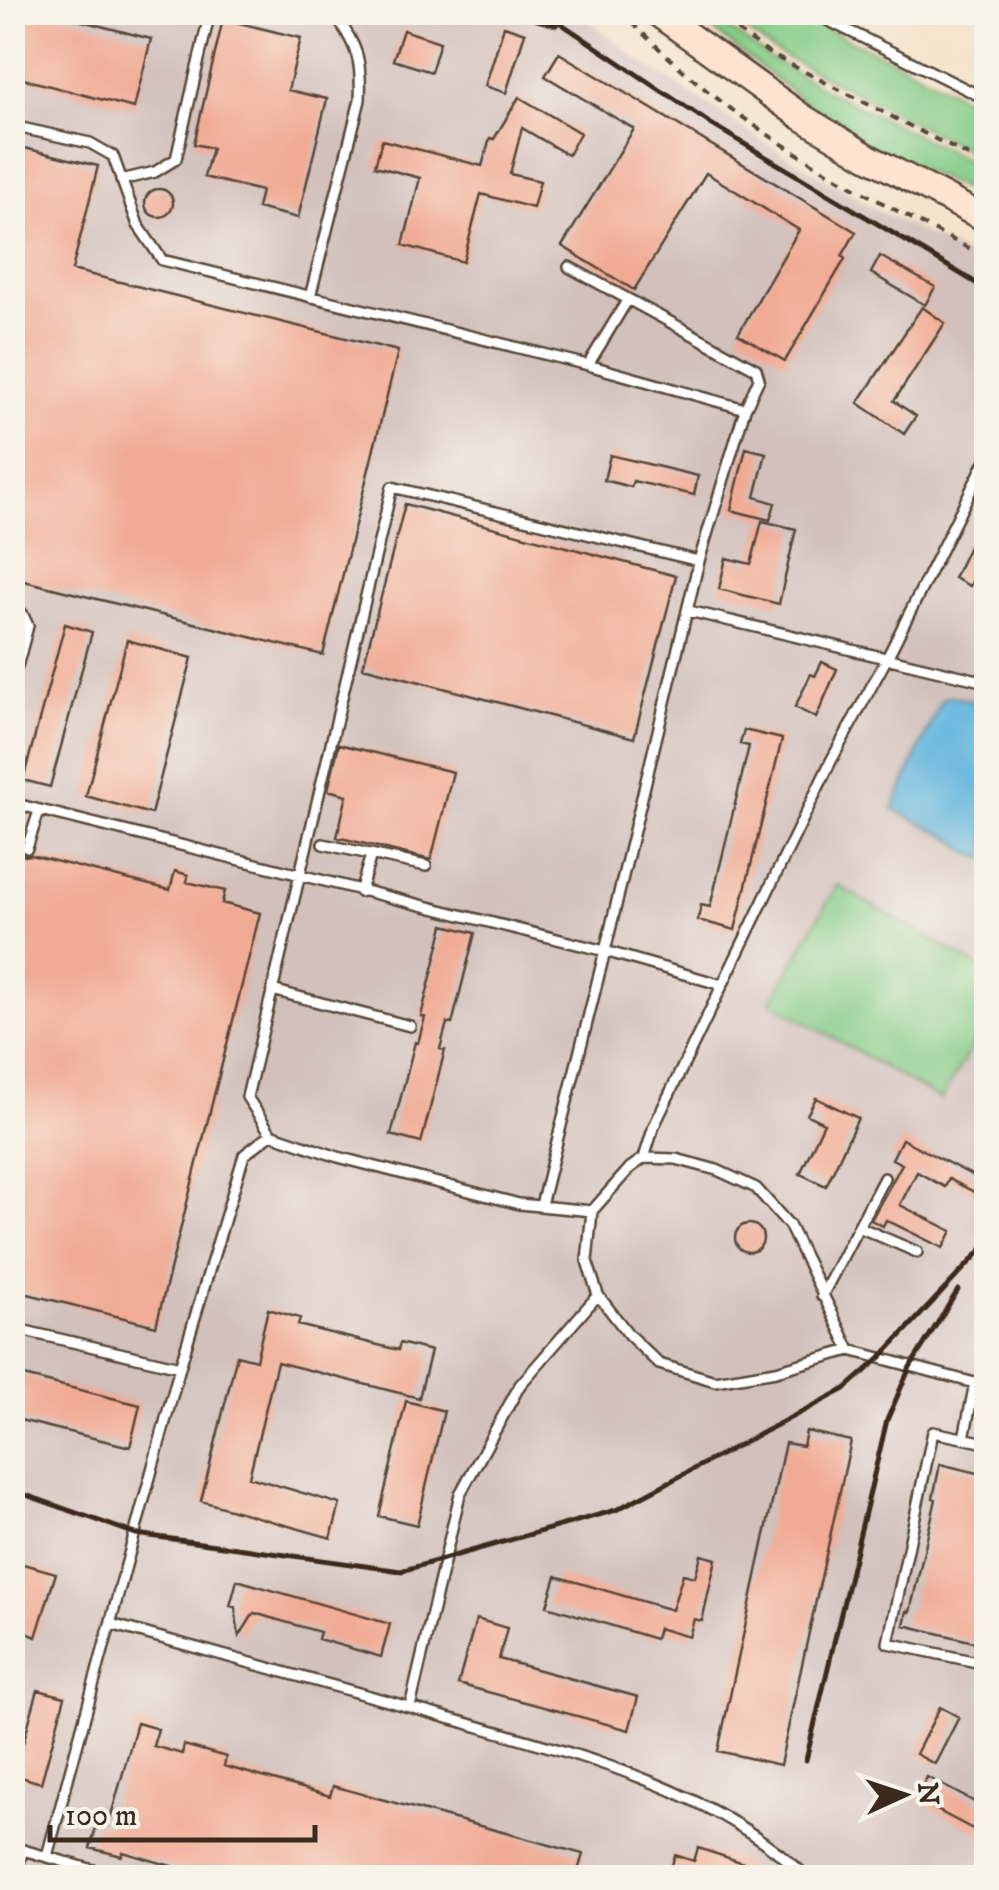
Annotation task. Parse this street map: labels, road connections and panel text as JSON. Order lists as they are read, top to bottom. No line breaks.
{"scale_bar":"100 m","north":"right"}
